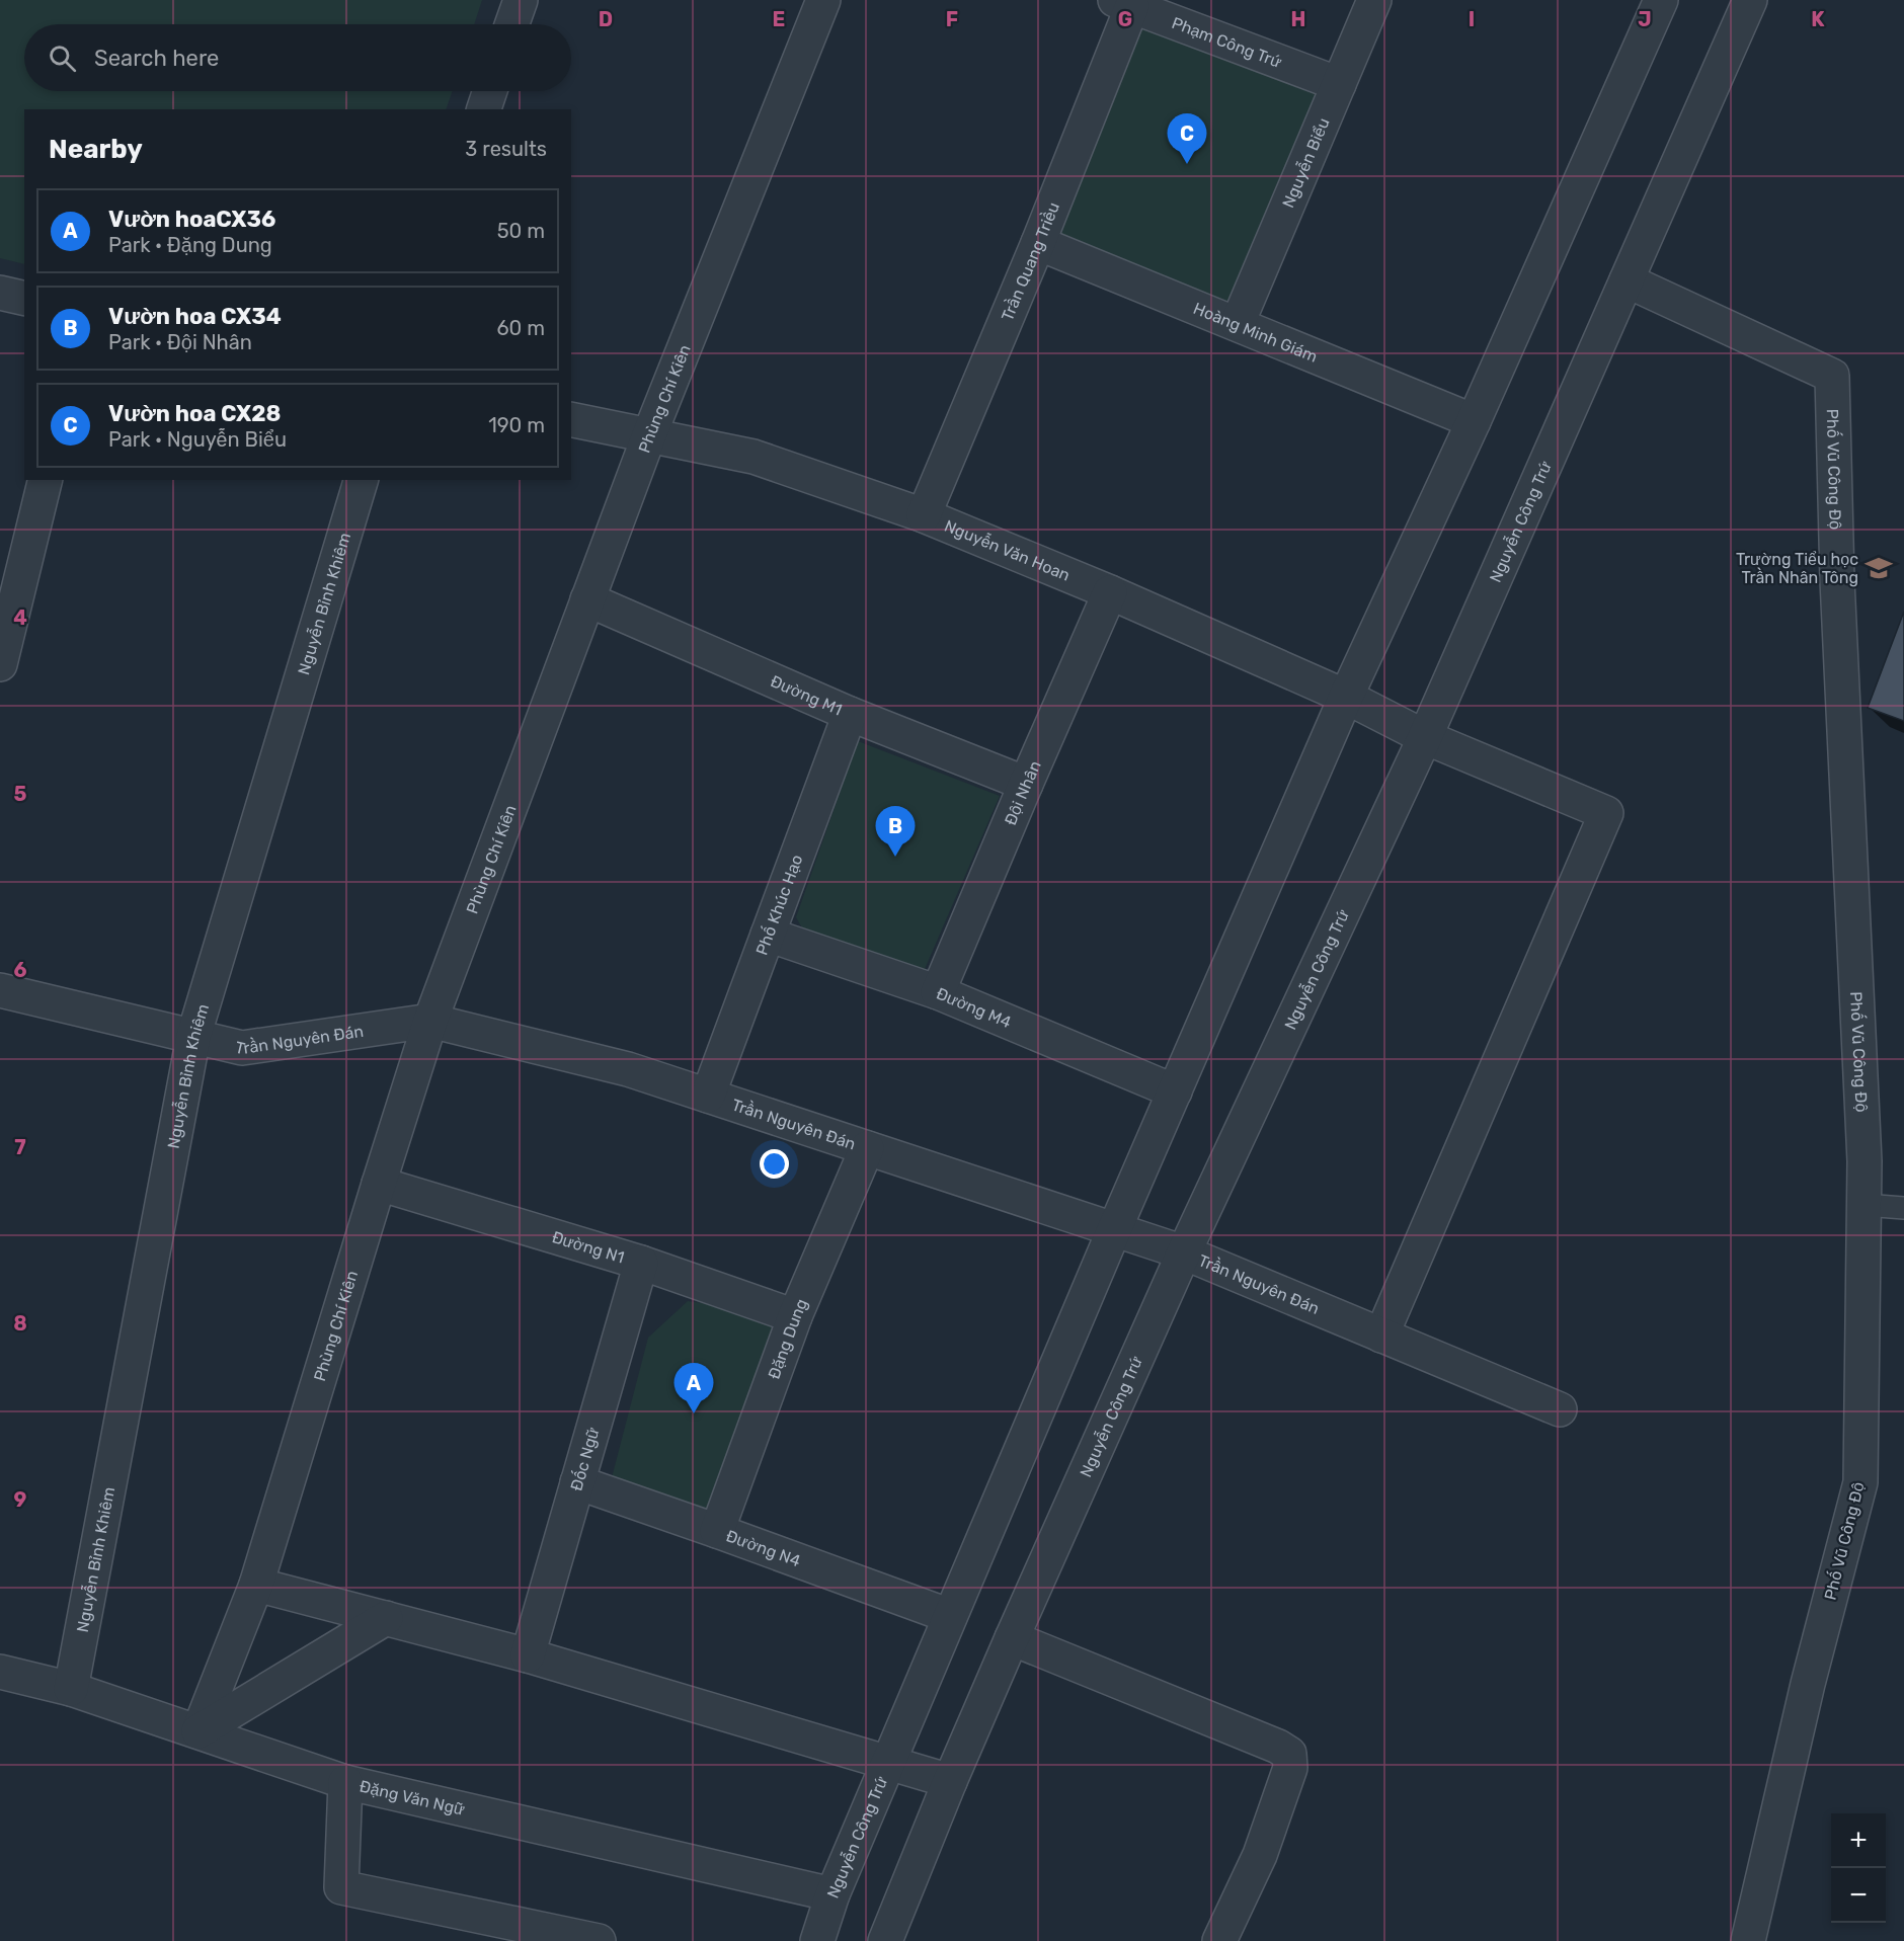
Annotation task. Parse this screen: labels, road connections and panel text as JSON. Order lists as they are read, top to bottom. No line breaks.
{"streets":{"street":["Phạm Công Trứ","Nguyễn Biểu","Trần Quang Triều","Hoàng Minh Giám","Phùng Chí Kiên","Phố Vũ Công Độ","Nguyễn Công Trứ","Nguyễn Văn Hoan","Nguyễn Bỉnh Khiêm","Đường M1","Đội Nhân","Phố Khúc Hạo","Đường M4","Trần Nguyên Đán","Đường N1","Đặng Dung","Đốc Ngữ","Đường N4","Đặng Văn Ngữ"]},"crossings":[["Phạm Công Trứ","Nguyễn Biểu"],["Phạm Công Trứ","Trần Quang Triều"],["Nguyễn Biểu","Hoàng Minh Giám"],["Trần Quang Triều","Hoàng Minh Giám"],["Trần Quang Triều","Nguyễn Văn Hoan"],["Hoàng Minh Giám","Nguyễn Công Trứ"],["Phùng Chí Kiên","Nguyễn Văn Hoan"],["Phùng Chí Kiên","Đường M1"],["Phùng Chí Kiên","Trần Nguyên Đán"],["Phùng Chí Kiên","Đường N1"],["Phùng Chí Kiên","Đặng Văn Ngữ"],["Phố Vũ Công Độ","Nguyễn Công Trứ"],["Nguyễn Công Trứ","Nguyễn Văn Hoan"],["Nguyễn Công Trứ","Đường M4"],["Nguyễn Công Trứ","Trần Nguyên Đán"],["Nguyễn Công Trứ","Đường N4"],["Nguyễn Công Trứ","Đặng Văn Ngữ"],["Nguyễn Văn Hoan","Đội Nhân"],["Nguyễn Văn Hoan","Trần Nguyên Đán"],["Nguyễn Bỉnh Khiêm","Trần Nguyên Đán"],["Nguyễn Bỉnh Khiêm","Đặng Văn Ngữ"],["Đường M1","Đội Nhân"],["Đường M1","Phố Khúc Hạo"],["Đội Nhân","Đường M4"],["Phố Khúc Hạo","Đường M4"],["Phố Khúc Hạo","Trần Nguyên Đán"],["Trần Nguyên Đán","Đặng Dung"],["Đường N1","Đặng Dung"],["Đường N1","Đốc Ngữ"],["Đặng Dung","Đường N4"],["Đốc Ngữ","Đường N4"]],"places":{"school or university":["Trường Tiểu học Trần Nhân Tông"]},"page":{"search":"Search here","heading":["Nearby","3 results"],"pins":["C","B","A"],"list":[{"mark":"A","name":"Vườn hoaCX36","note":"Park · Đặng Dung","value":"50 m"},{"mark":"B","name":"Vườn hoa CX34","note":"Park · Đội Nhân","value":"60 m"},{"mark":"C","name":"Vườn hoa CX28","note":"Park · Nguyễn Biểu","value":"190 m"}],"map_buttons":["+","−"]},"grid":{"columns":["D","E","F","G","H","I","J","K"],"rows":["4","5","6","7","8","9"]}}
